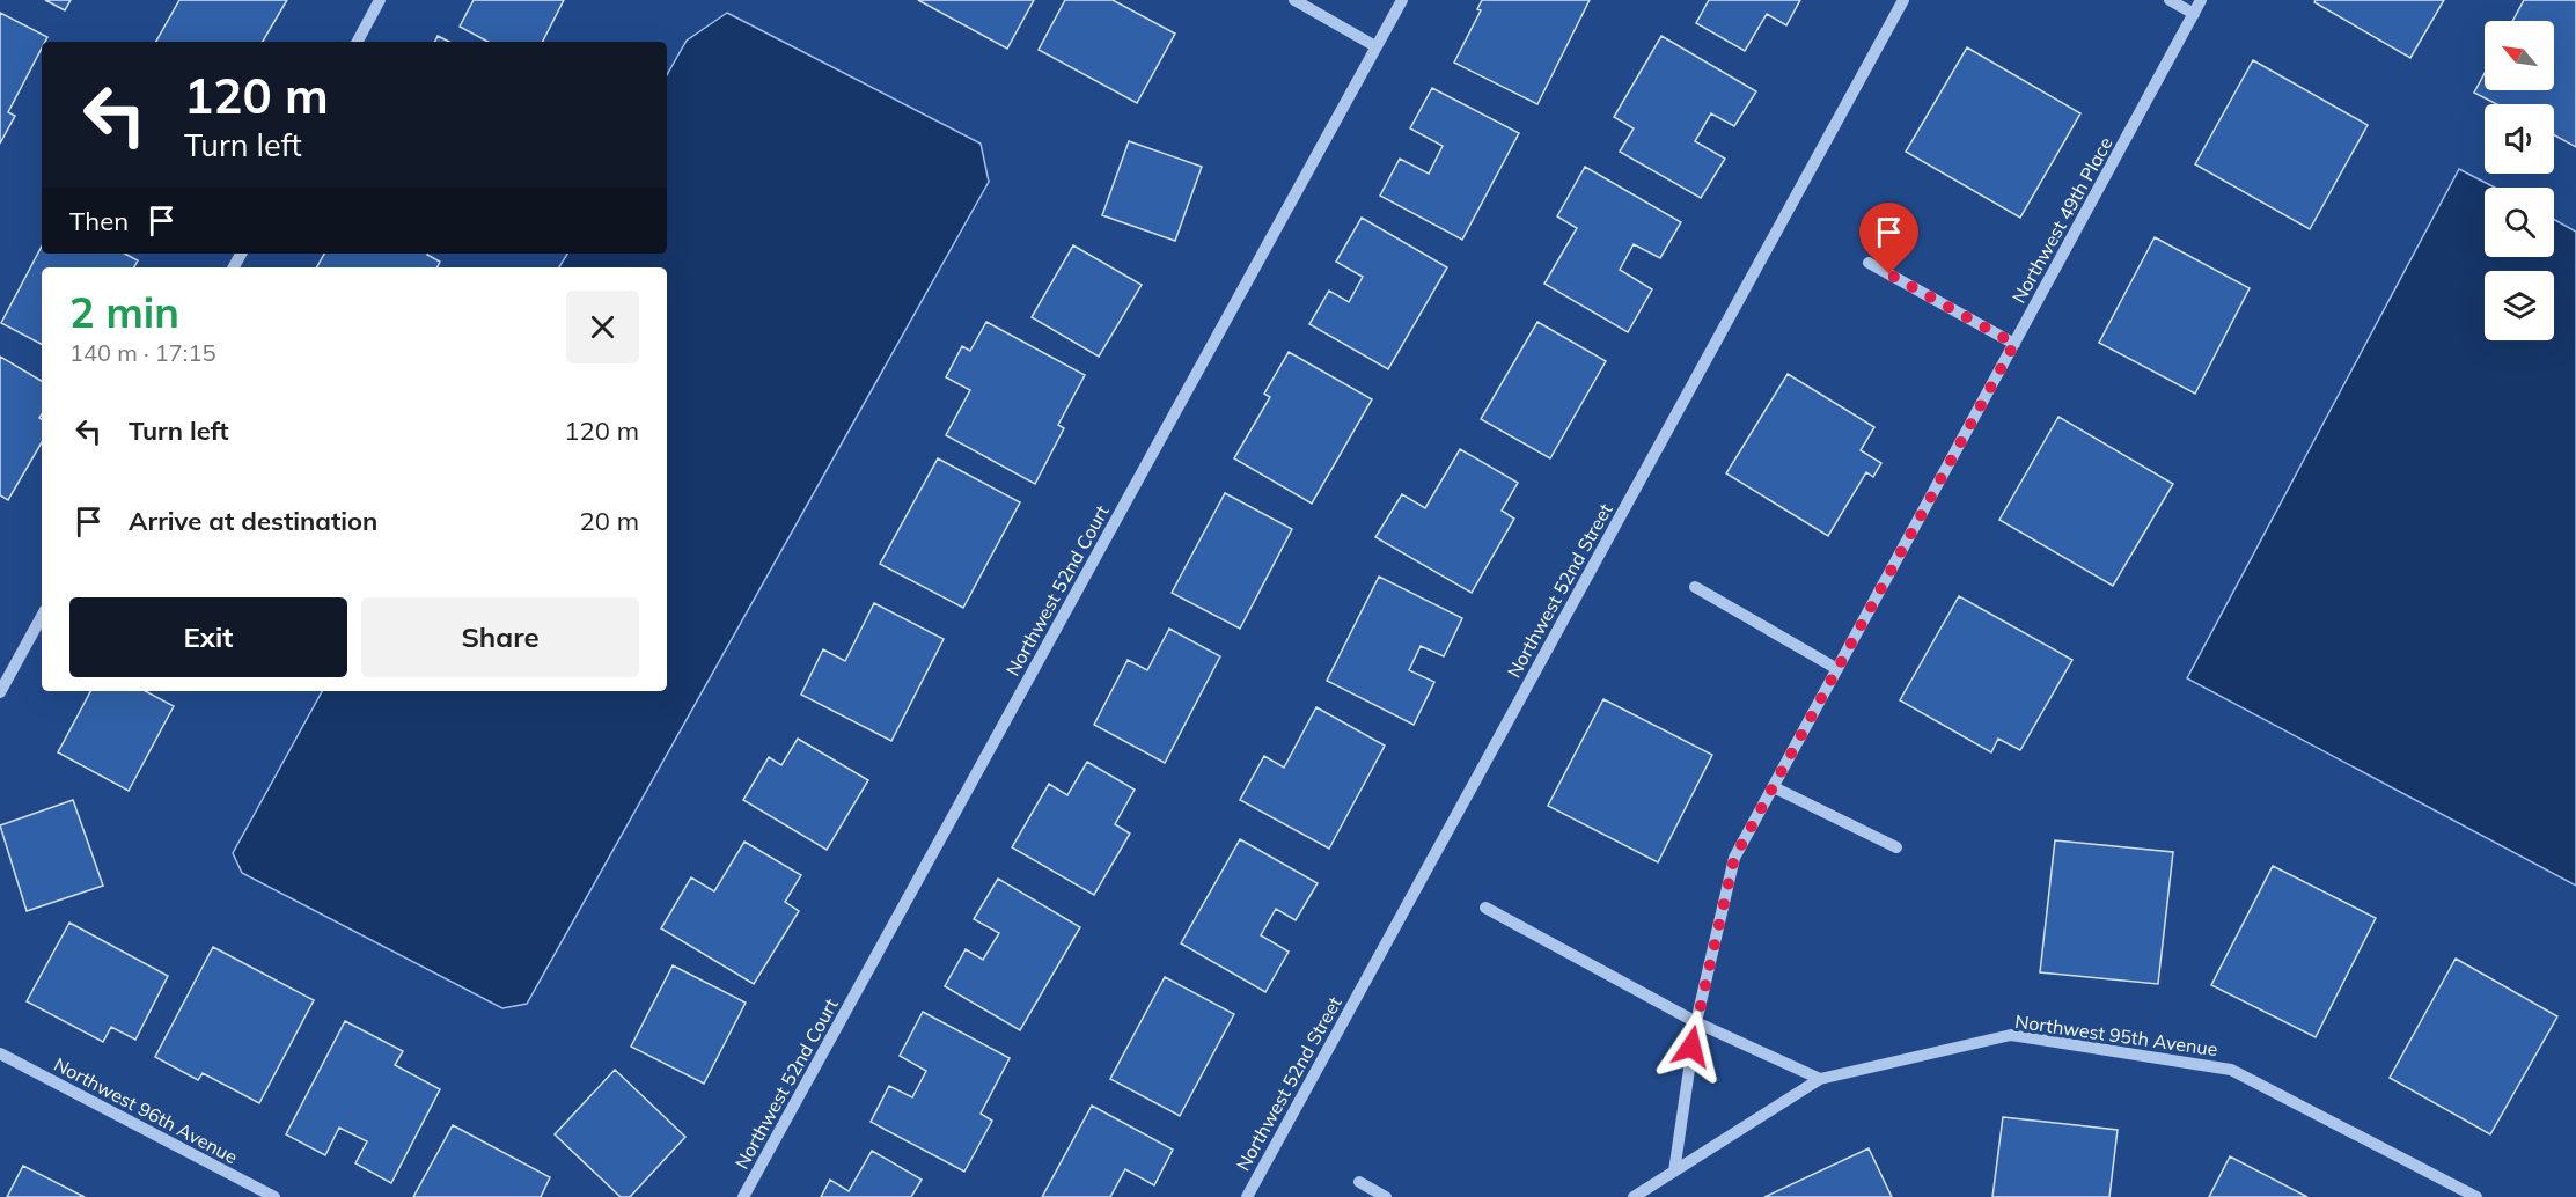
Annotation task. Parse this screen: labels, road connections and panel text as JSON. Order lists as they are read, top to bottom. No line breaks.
{"streets":{"street":["Northwest 49th Place","Northwest 52nd Court","Northwest 52nd Street","Northwest 95th Avenue","Northwest 96th Avenue"]},"crossings":[["Northwest 49th Place","Northwest 95th Avenue"]],"north":"top left","page":{"turn":["120 m","Turn left"],"then":"Then","heading":["2 min","140 m · 17:15"],"list":[{"name":"Turn left","value":"120 m"},{"name":"Arrive at destination","value":"20 m"}],"buttons":["Exit","Share"]}}
